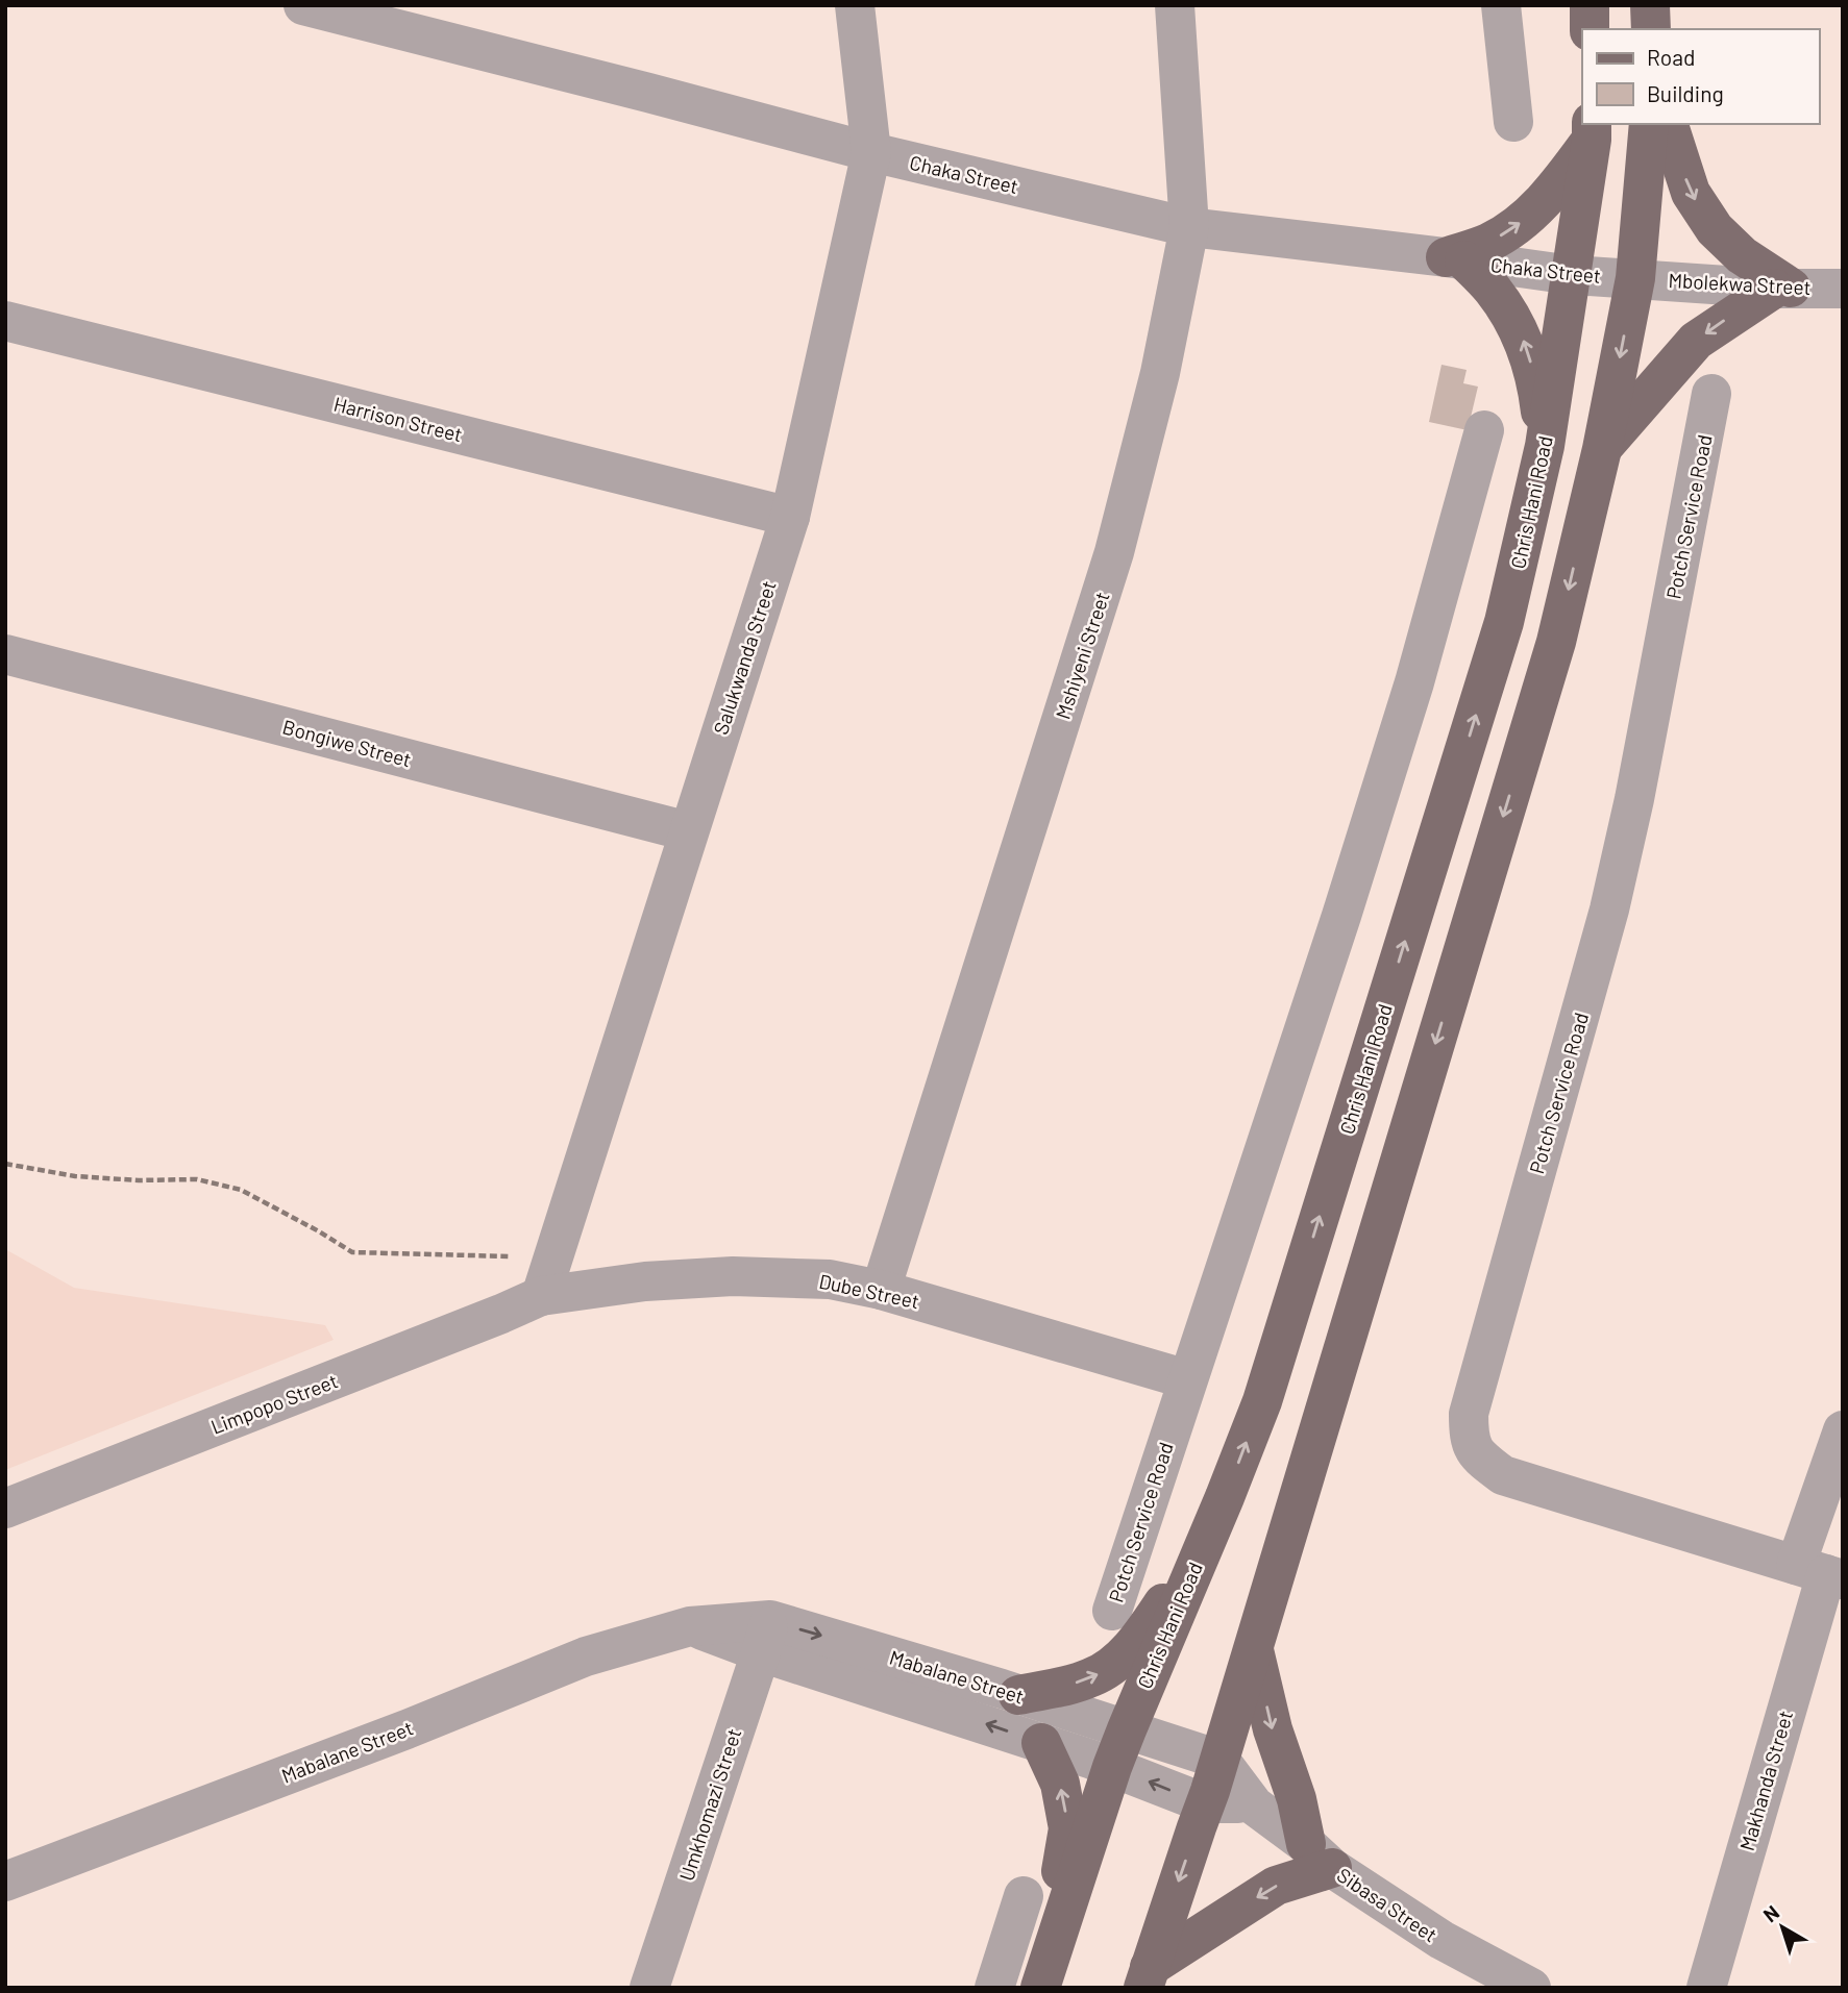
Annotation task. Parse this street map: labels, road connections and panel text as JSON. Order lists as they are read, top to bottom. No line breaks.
{"streets":{"main road":["Chris Hani Road"],"street":["Chaka Street","Mbolekwa Street","Harrison Street","Potch Service Road","Mshiyeni Street","Salukwanda Street","Bongiwe Street","Dube Street","Limpopo Street","Mabalane Street","Makhanda Street","Umkhomazi Street","Sibasa Street"]},"crossings":[["Chaka Street","Mbolekwa Street"],["Chaka Street","Chris Hani Road"],["Chaka Street","Mshiyeni Street"],["Chaka Street","Salukwanda Street"],["Harrison Street","Salukwanda Street"],["Chris Hani Road","Mabalane Street"],["Potch Service Road","Dube Street"],["Potch Service Road","Makhanda Street"],["Mshiyeni Street","Dube Street"],["Salukwanda Street","Bongiwe Street"],["Salukwanda Street","Dube Street"],["Salukwanda Street","Limpopo Street"],["Dube Street","Limpopo Street"],["Mabalane Street","Umkhomazi Street"],["Mabalane Street","Sibasa Street"]],"legend":["Road","Building"],"north":"top left"}
